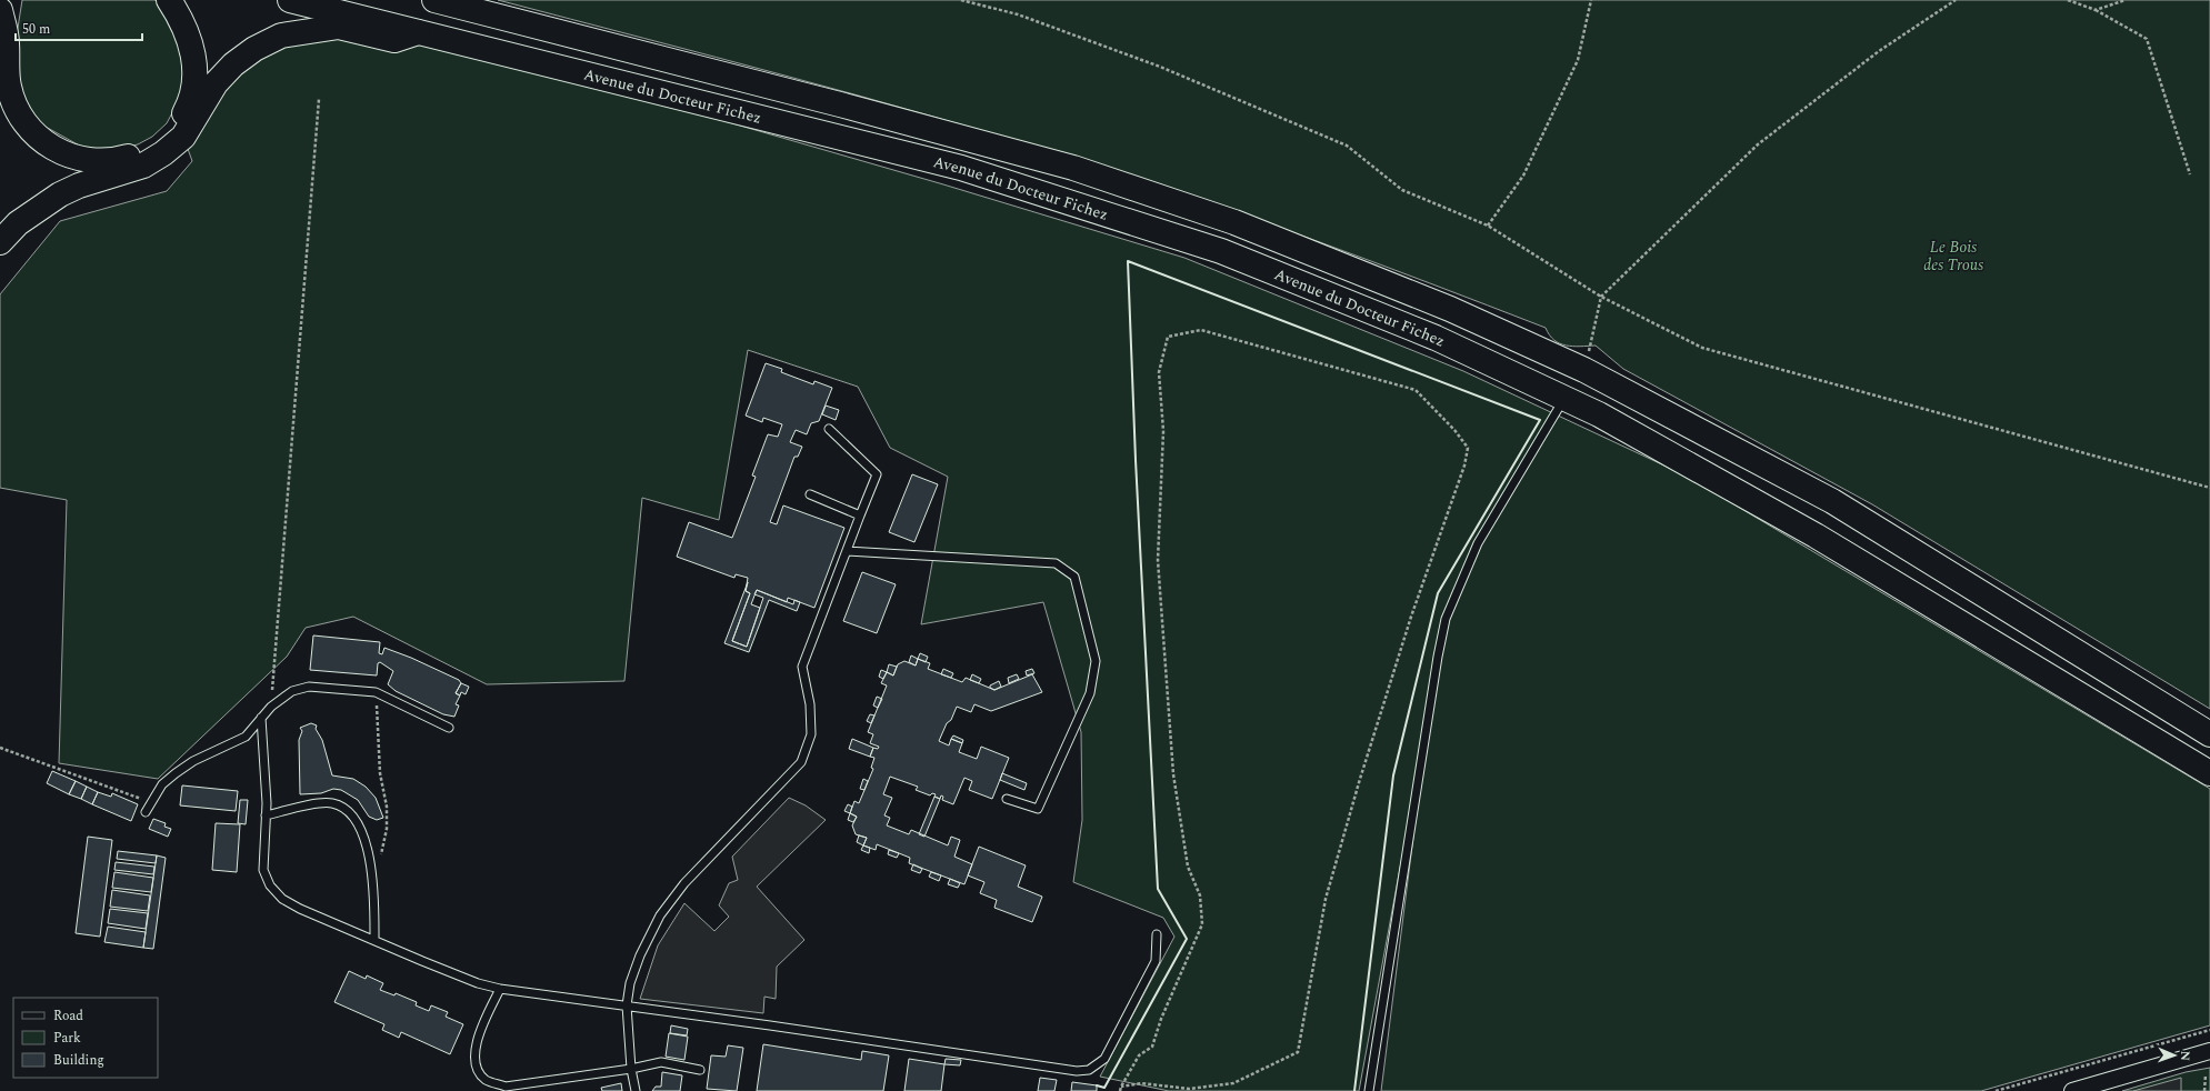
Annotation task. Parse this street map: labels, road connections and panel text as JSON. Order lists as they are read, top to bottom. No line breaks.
{"streets":{"main road":["Avenue du Docteur Fichez"]},"parks":["Le Bois des Trous"],"legend":["Road","Park","Building"],"scale_bar":"50 m","north":"right"}
